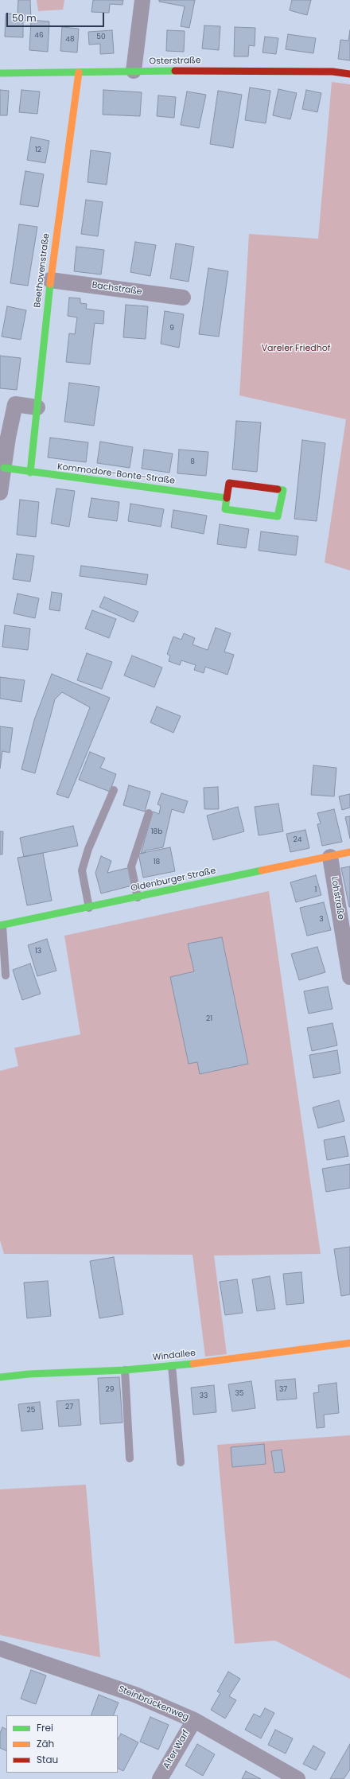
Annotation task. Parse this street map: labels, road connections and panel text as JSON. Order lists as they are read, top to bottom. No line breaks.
{"streets":{"street":["Osterstraße","Beethovenstraße","Bachstraße","Kommodore-Bonte-Straße","Oldenburger Straße","Lohstraße","Windallee","Steinbrückenweg","Alter Warf"]},"crossings":[["Osterstraße","Beethovenstraße"],["Beethovenstraße","Bachstraße"],["Beethovenstraße","Kommodore-Bonte-Straße"],["Oldenburger Straße","Lohstraße"],["Steinbrückenweg","Alter Warf"]],"parks":["Vareler Friedhof"],"house_numbers":["46","50","48","12","9","8","18b","24","18","1","3","13","21","29","37","35","33","27","25"],"legend":["Frei","Zäh","Stau"],"scale_bar":"50 m"}
